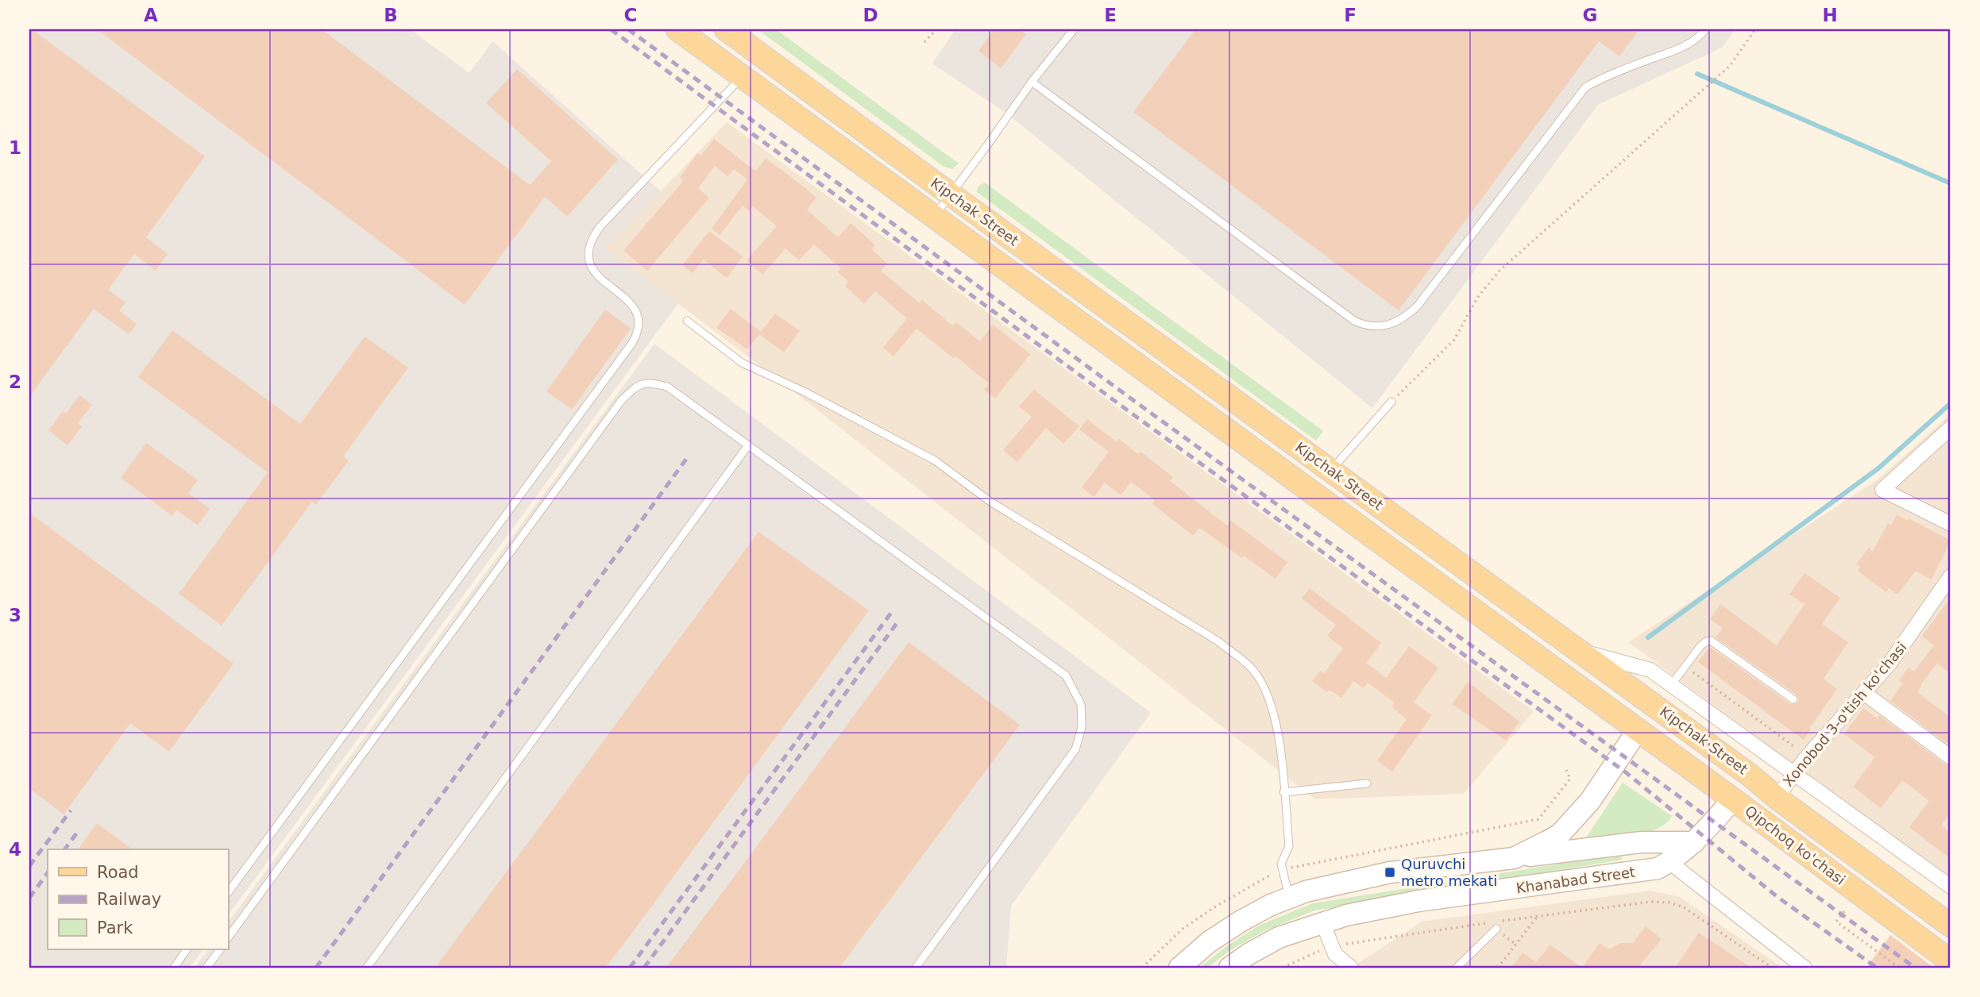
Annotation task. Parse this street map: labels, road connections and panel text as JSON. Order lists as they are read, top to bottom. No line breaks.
{"streets":{"main road":["Kipchak Street","Qipchoq ko'chasi"],"street":["Xonobod 3-o'tish ko'chasi","Khanabad Street"]},"crossings":[["Kipchak Street","Xonobod 3-o'tish ko'chasi"],["Kipchak Street","Qipchoq ko'chasi"],["Qipchoq ko'chasi","Khanabad Street"]],"places":{"transit":["Quruvchi metro mekati"]},"legend":["Road","Railway","Park"],"grid":{"columns":["A","B","C","D","E","F","G","H"],"rows":["1","2","3","4"]}}
